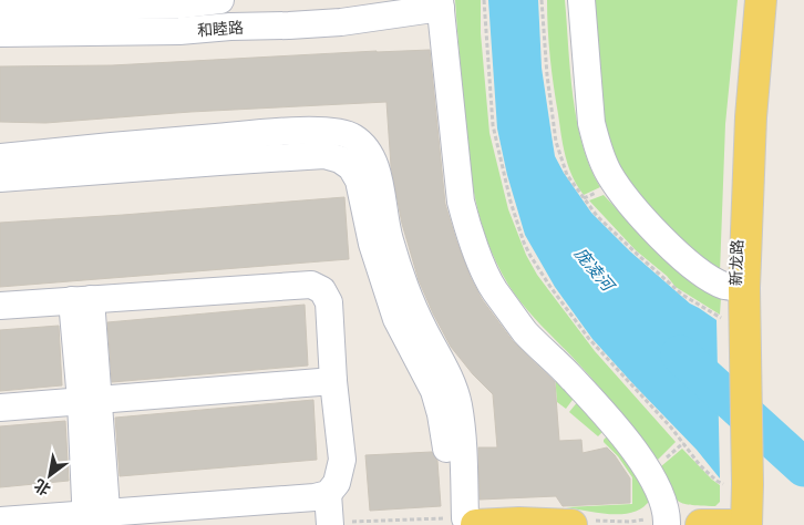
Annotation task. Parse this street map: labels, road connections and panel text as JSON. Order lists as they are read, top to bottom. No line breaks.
{"streets":{"main road":["新龙路"],"street":["和睦路"]},"water":["庞凌河"],"north":"bottom left"}
